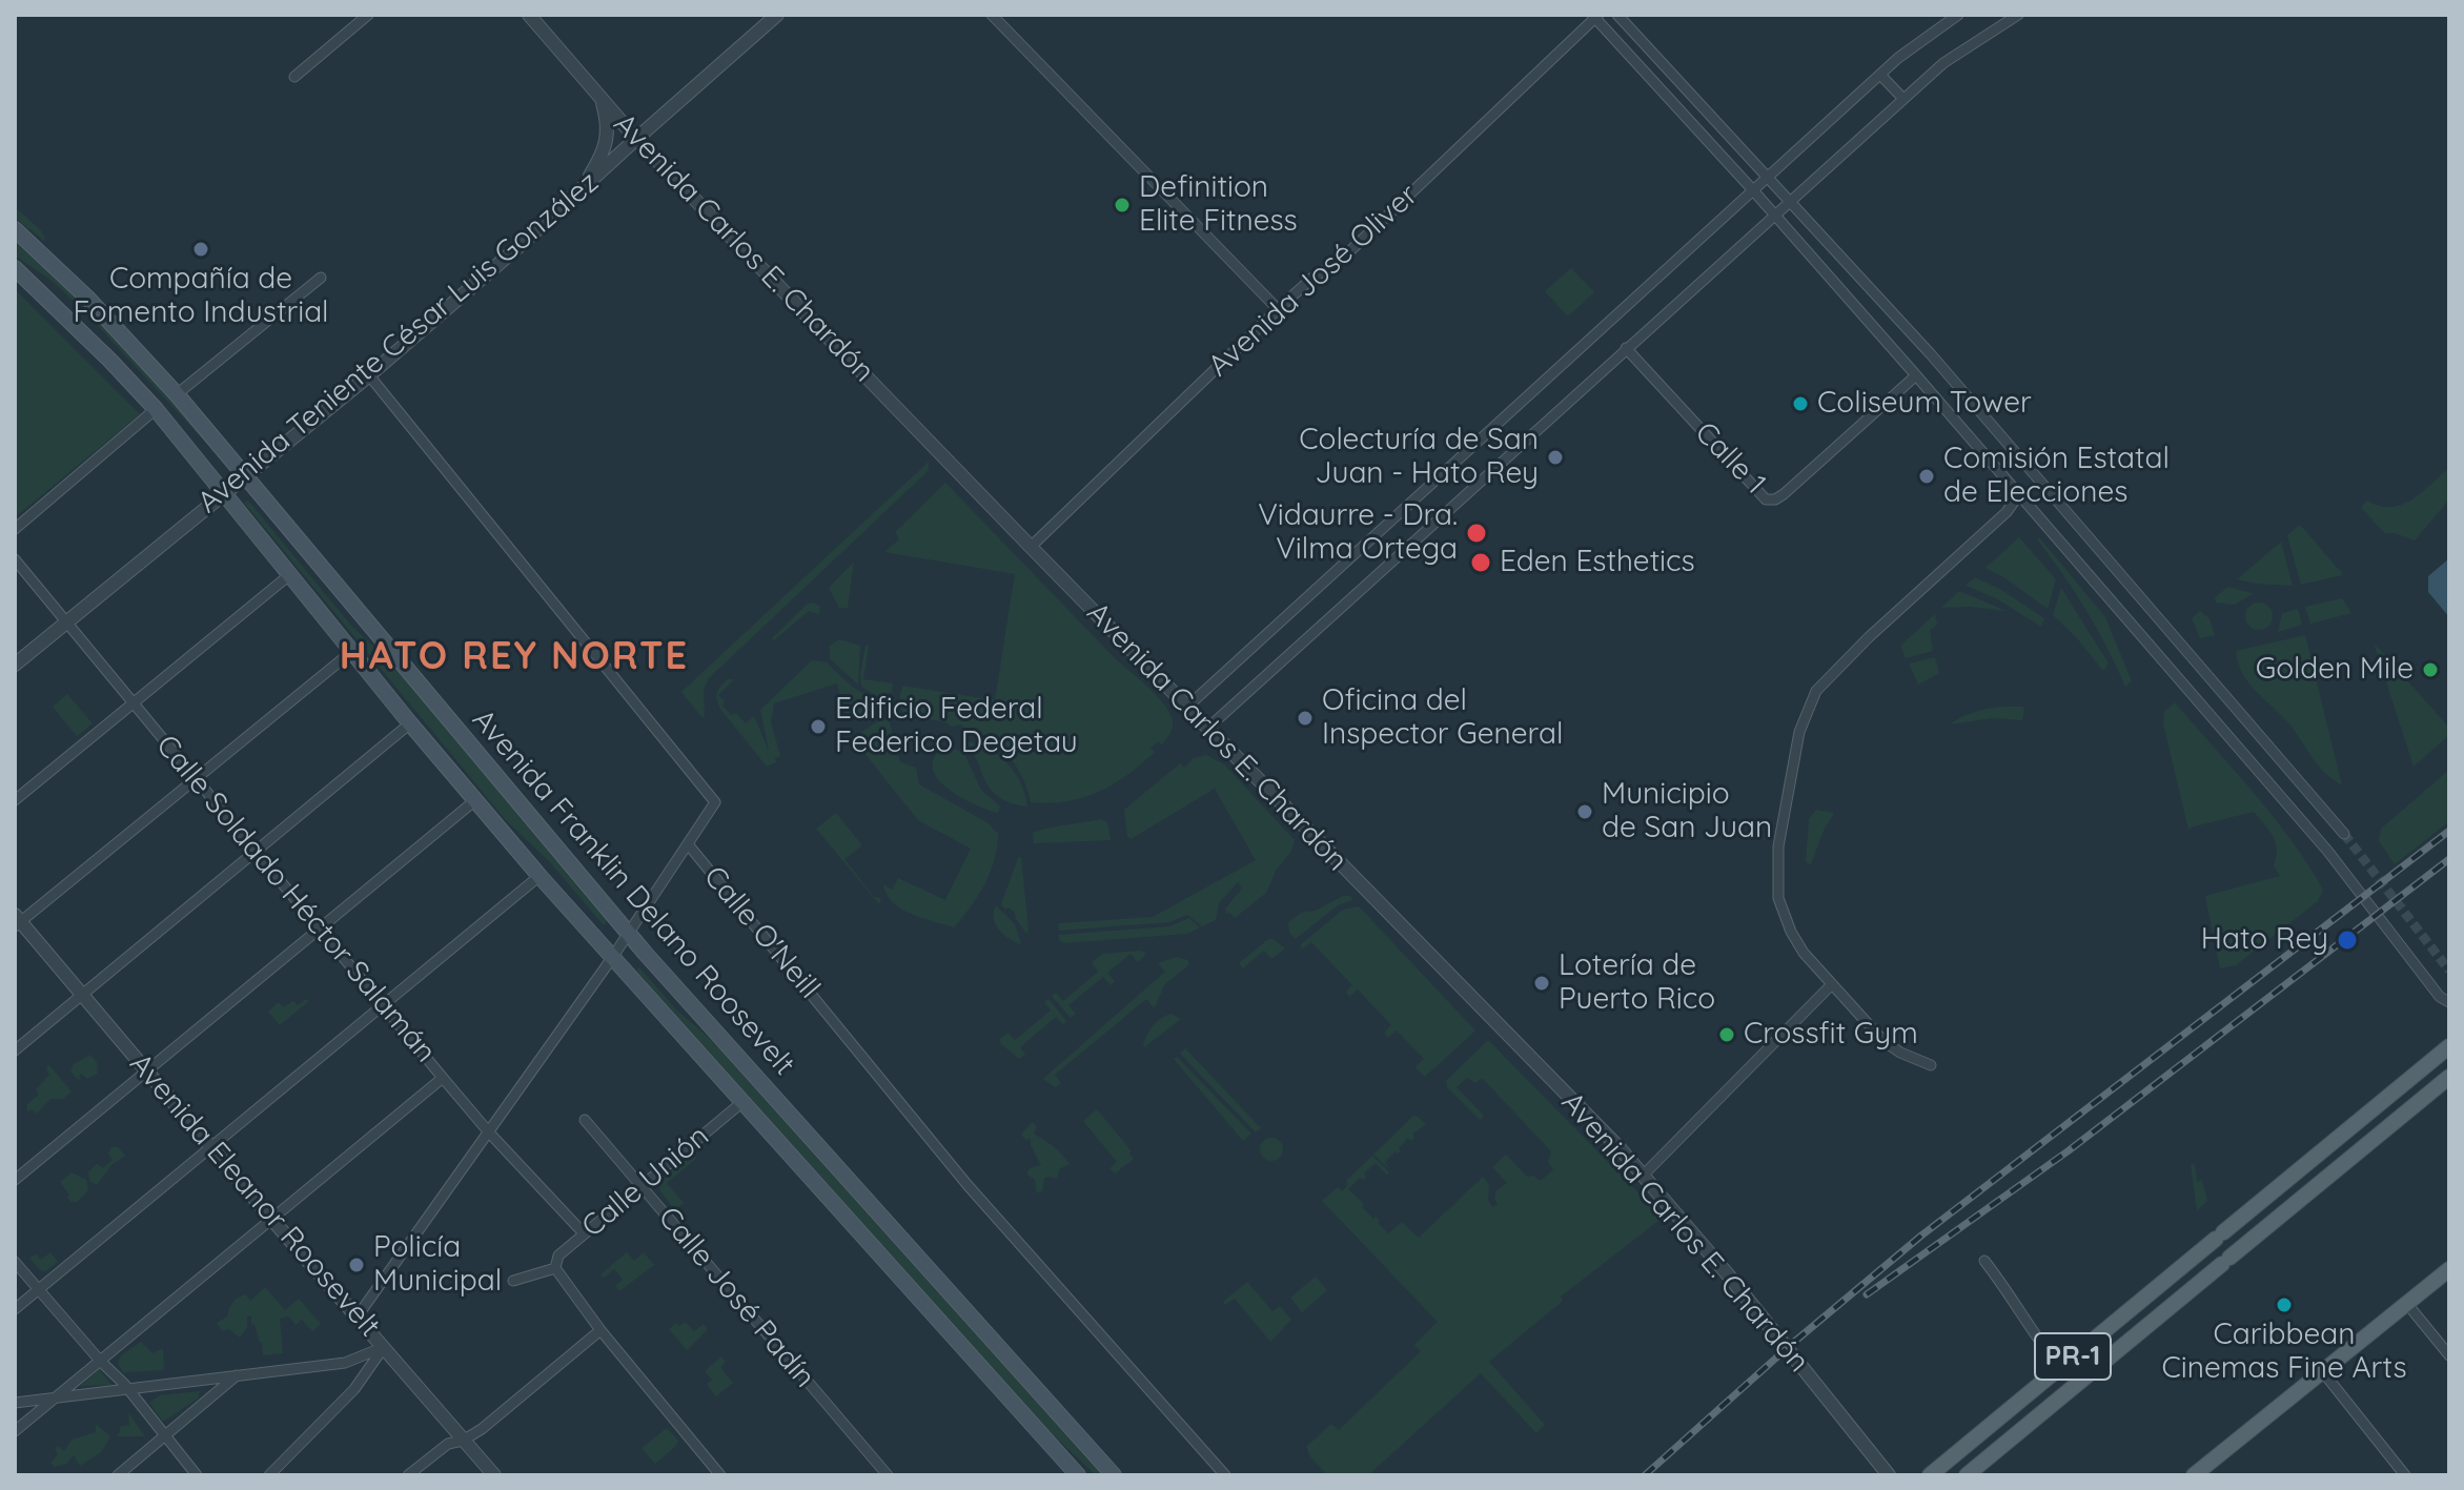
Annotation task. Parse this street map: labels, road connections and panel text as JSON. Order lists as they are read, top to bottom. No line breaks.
{"streets":{"main road":["Avenida Franklin Delano Roosevelt","PR-1"],"street":["Avenida Carlos E. Chardón","Avenida José Oliver","Avenida Teniente César Luis González","Calle 1","Calle Soldado Héctor Salamán","Calle O'Neill","Calle Unión","Avenida Eleanor Roosevelt","Calle José Padín"]},"crossings":[["Avenida Carlos E. Chardón","Avenida José Oliver"],["Avenida Carlos E. Chardón","Avenida Teniente César Luis González"],["Avenida Teniente César Luis González","Avenida Franklin Delano Roosevelt"],["Avenida Teniente César Luis González","Calle Soldado Héctor Salamán"],["Avenida Teniente César Luis González","Calle O'Neill"],["Avenida Franklin Delano Roosevelt","Calle Unión"],["Calle Soldado Héctor Salamán","Calle Unión"],["Calle Unión","Calle José Padín"]],"districts":["HATO REY NORTE"],"places":["Definition Elite Fitness","Compañía de Fomento Industrial","Coliseum Tower","Colecturía de San Juan - Hato Rey","Comisión Estatal de Elecciones","Vidaurre - Dra. Vilma Ortega","Eden Esthetics","Golden Mile","Oficina del Inspector General","Edificio Federal Federico Degetau","Municipio de San Juan","Hato Rey","Lotería de Puerto Rico","Crossfit Gym","Policía Municipal","Caribbean Cinemas Fine Arts"]}
